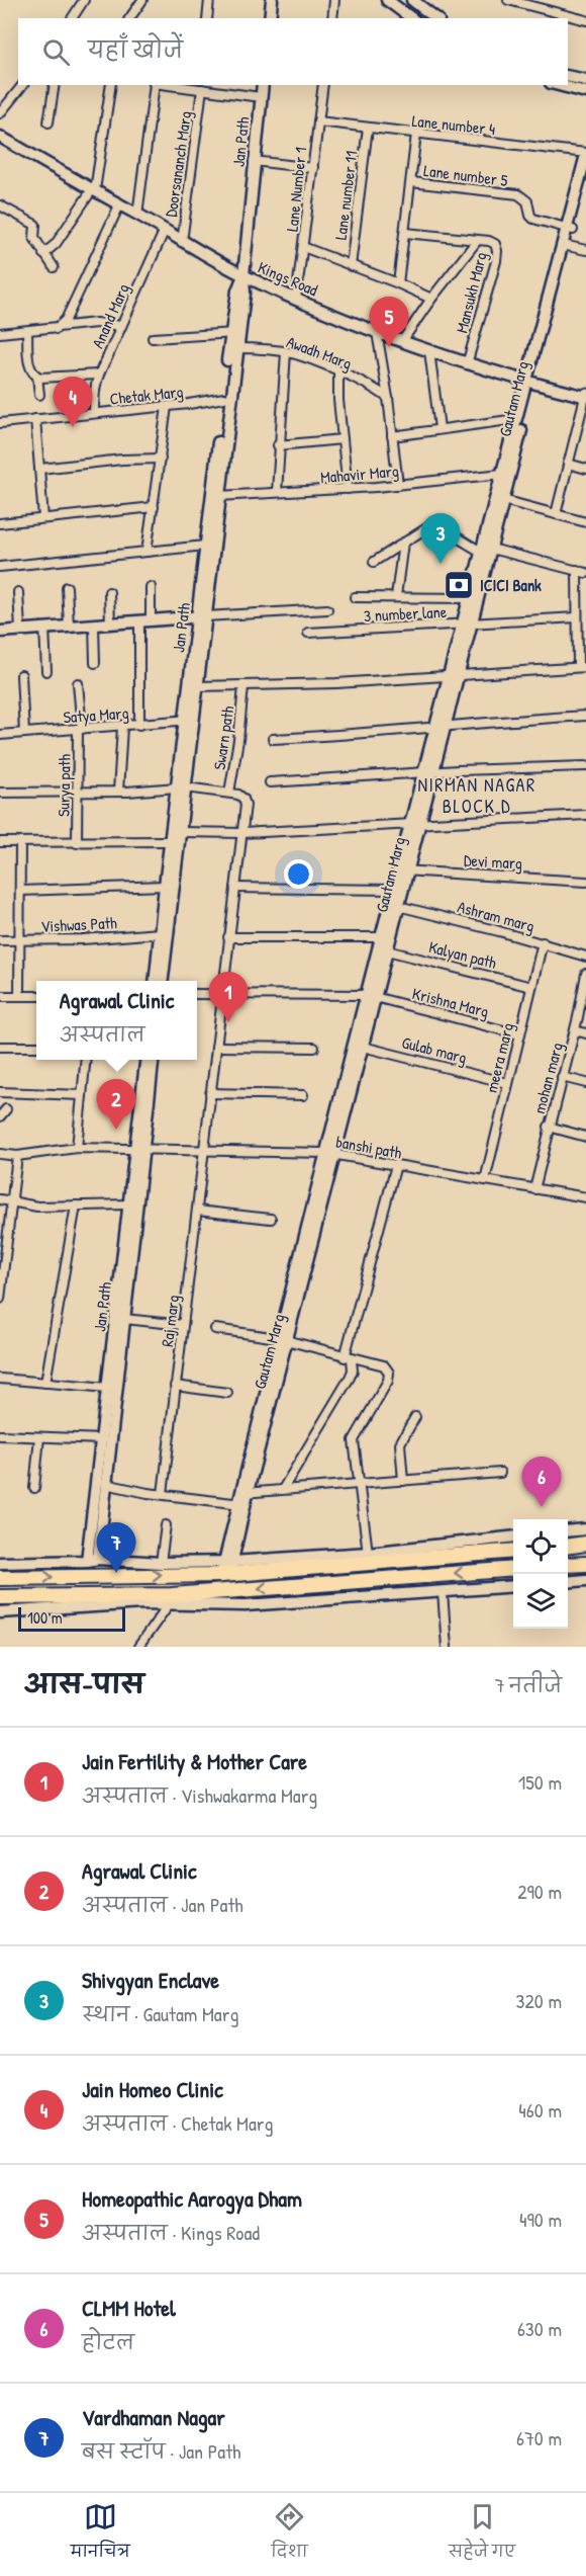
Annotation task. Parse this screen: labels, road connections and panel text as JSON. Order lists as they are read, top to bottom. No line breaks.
{"streets":{"street":["Lane number 4","Jan Path","Doorsananch Marg","Lane number 5","Lane Number 1","Lane number 11","Kings Road","Mansukh Marg","Anand Marg","Awadh Marg","Chetak Marg","Gautam Marg","Mahavir Marg","3 number lane","Satya Marg","Swarn path","Surya path","Devi marg","Ashram marg","Vishwas Path","Kalyan path","Krishna Marg","Gulab marg","meera marg","mohan marg","banshi path","Raj marg"]},"crossings":[["Lane number 4","Lane Number 1"],["Lane number 4","Lane number 11"],["Jan Path","Kings Road"],["Jan Path","Awadh Marg"],["Jan Path","Chetak Marg"],["Jan Path","Mahavir Marg"],["Jan Path","Satya Marg"],["Jan Path","Vishwas Path"],["Jan Path","banshi path"],["Doorsananch Marg","Kings Road"],["Lane number 5","Gautam Marg"],["Lane Number 1","Kings Road"],["Kings Road","Mansukh Marg"],["Kings Road","Anand Marg"],["Kings Road","Gautam Marg"],["Anand Marg","Chetak Marg"],["Gautam Marg","3 number lane"],["Gautam Marg","Devi marg"],["Gautam Marg","Ashram marg"],["Gautam Marg","Kalyan path"],["Gautam Marg","Krishna Marg"],["Gautam Marg","Gulab marg"],["Gautam Marg","banshi path"],["Satya Marg","Surya path"],["Swarn path","Raj marg"],["Ashram marg","meera marg"],["Kalyan path","meera marg"],["Krishna Marg","meera marg"],["Krishna Marg","Raj marg"],["Gulab marg","meera marg"],["meera marg","banshi path"],["mohan marg","banshi path"],["banshi path","Raj marg"]],"districts":["NIRMAN NAGAR BLOCK D"],"places":{"bank":["ICICI Bank"]},"scale_bar":"100 m","page":{"search":"यहाँ खोजें","pins":["5","4","3","1","2","6","7"],"popup":["Agrawal Clinic","अस्पताल"],"scale":"100 m","heading":["आस-पास","7 नतीजे"],"list":[{"mark":"1","name":"Jain Fertility & Mother Care","note":"अस्पताल · Vishwakarma Marg","value":"150 m"},{"mark":"2","name":"Agrawal Clinic","note":"अस्पताल · Jan Path","value":"290 m"},{"mark":"3","name":"Shivgyan Enclave","note":"स्थान · Gautam Marg","value":"320 m"},{"mark":"4","name":"Jain Homeo Clinic","note":"अस्पताल · Chetak Marg","value":"460 m"},{"mark":"5","name":"Homeopathic Aarogya Dham","note":"अस्पताल · Kings Road","value":"490 m"},{"mark":"6","name":"CLMM Hotel","note":"होटल","value":"630 m"},{"mark":"7","name":"Vardhaman Nagar","note":"बस स्टॉप · Jan Path","value":"670 m"}],"nav":["मानचित्र","दिशा","सहेजे गए"]}}
